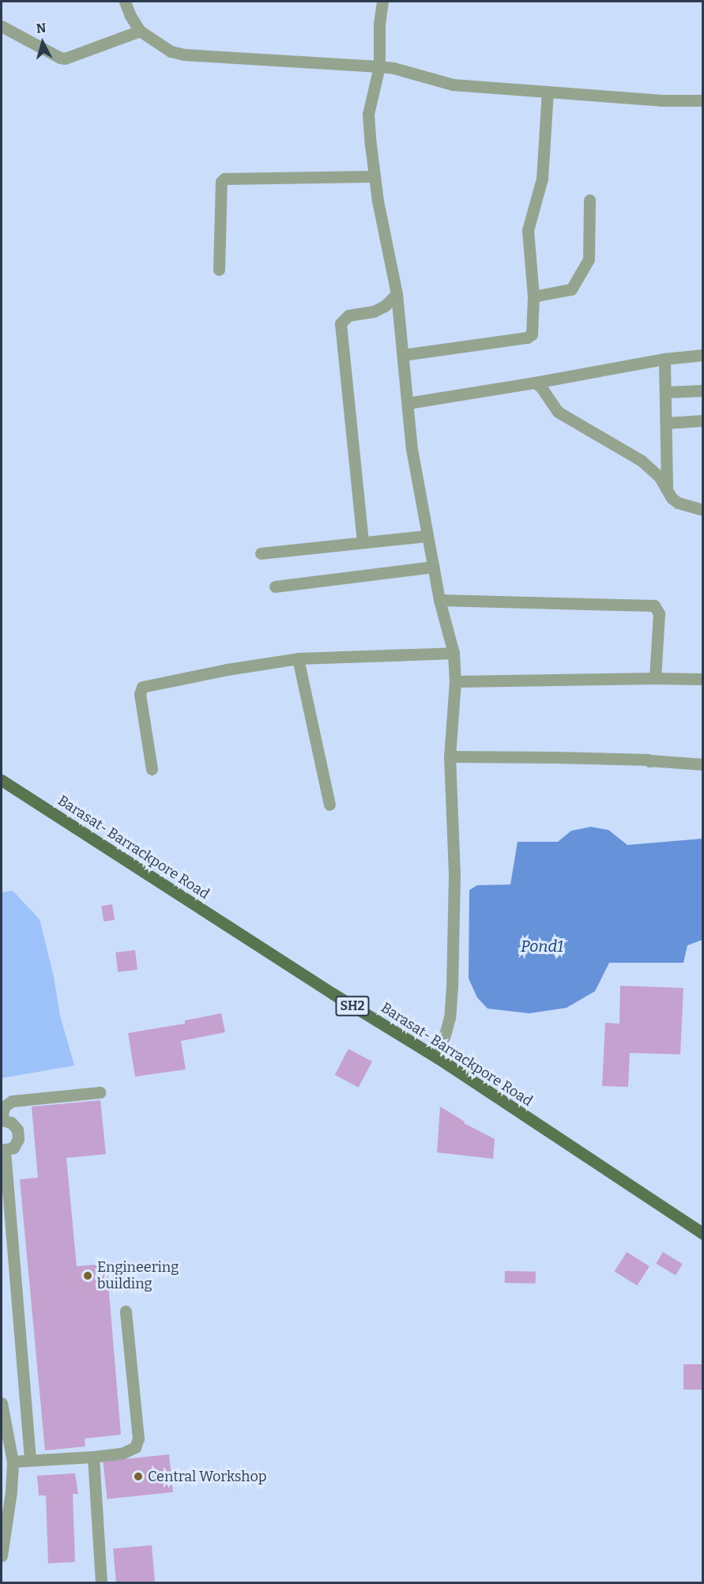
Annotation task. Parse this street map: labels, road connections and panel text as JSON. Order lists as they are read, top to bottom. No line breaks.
{"streets":{"main road":["Barasat- Barrackpore Road","SH2"]},"water":["Pond1"],"places":["Engineering building","Central Workshop"],"north":"top"}
